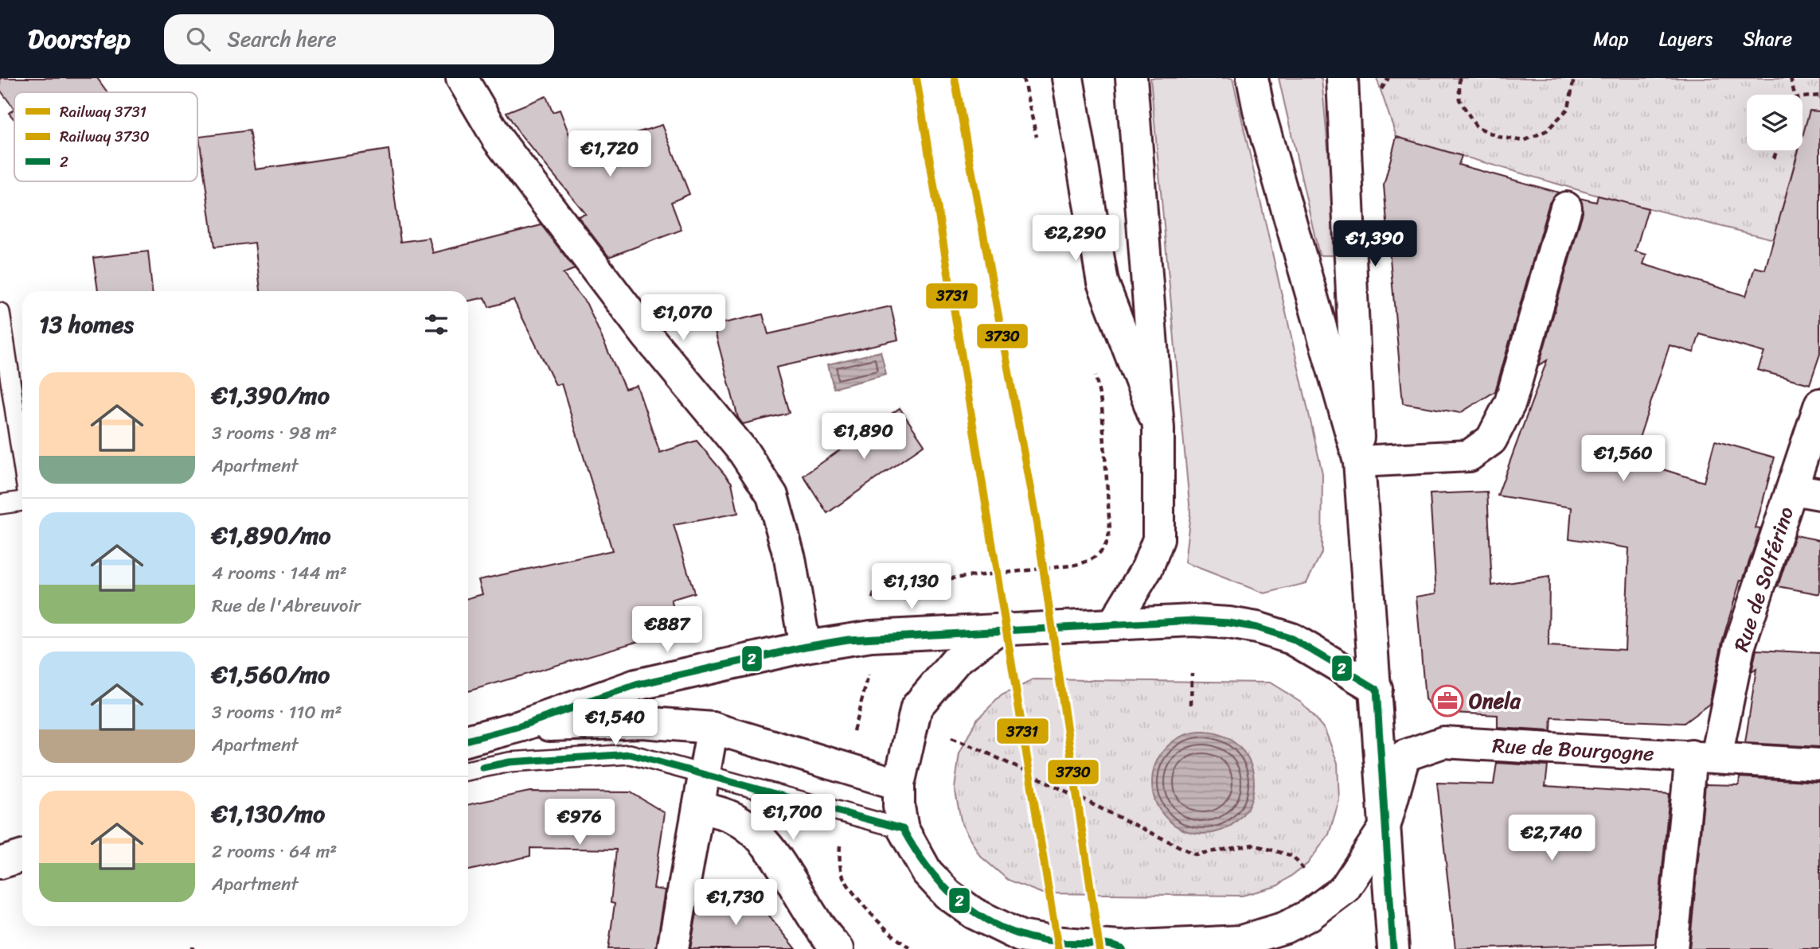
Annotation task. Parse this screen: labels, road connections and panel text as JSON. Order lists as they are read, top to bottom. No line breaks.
{"streets":{"main road":["Rue de Solférino","Rue de Bourgogne"]},"crossings":[["Rue de Solférino","Rue de Bourgogne"]],"places":{"office":["Onela"]},"lines":["rail line 3731","rail line 3730","transit line 2"],"legend":["Railway 3731","Railway 3730","2"],"page":{"header":"Doorstep","search":"Search here","nav":["Map","Layers","Share"],"price":["€1,720","€2,290","€1,390","€1,070","€1,890","€1,560","€1,130","€887","€1,540","€1,700","€976","€2,740","€1,730"],"heading":"13 homes","list":[{"name":"€1,390/mo","note":"3 rooms · 98 m² · Apartment"},{"name":"€1,890/mo","note":"4 rooms · 144 m² · Rue de l'Abreuvoir"},{"name":"€1,560/mo","note":"3 rooms · 110 m² · Apartment"},{"name":"€1,130/mo","note":"2 rooms · 64 m² · Apartment"}]}}
